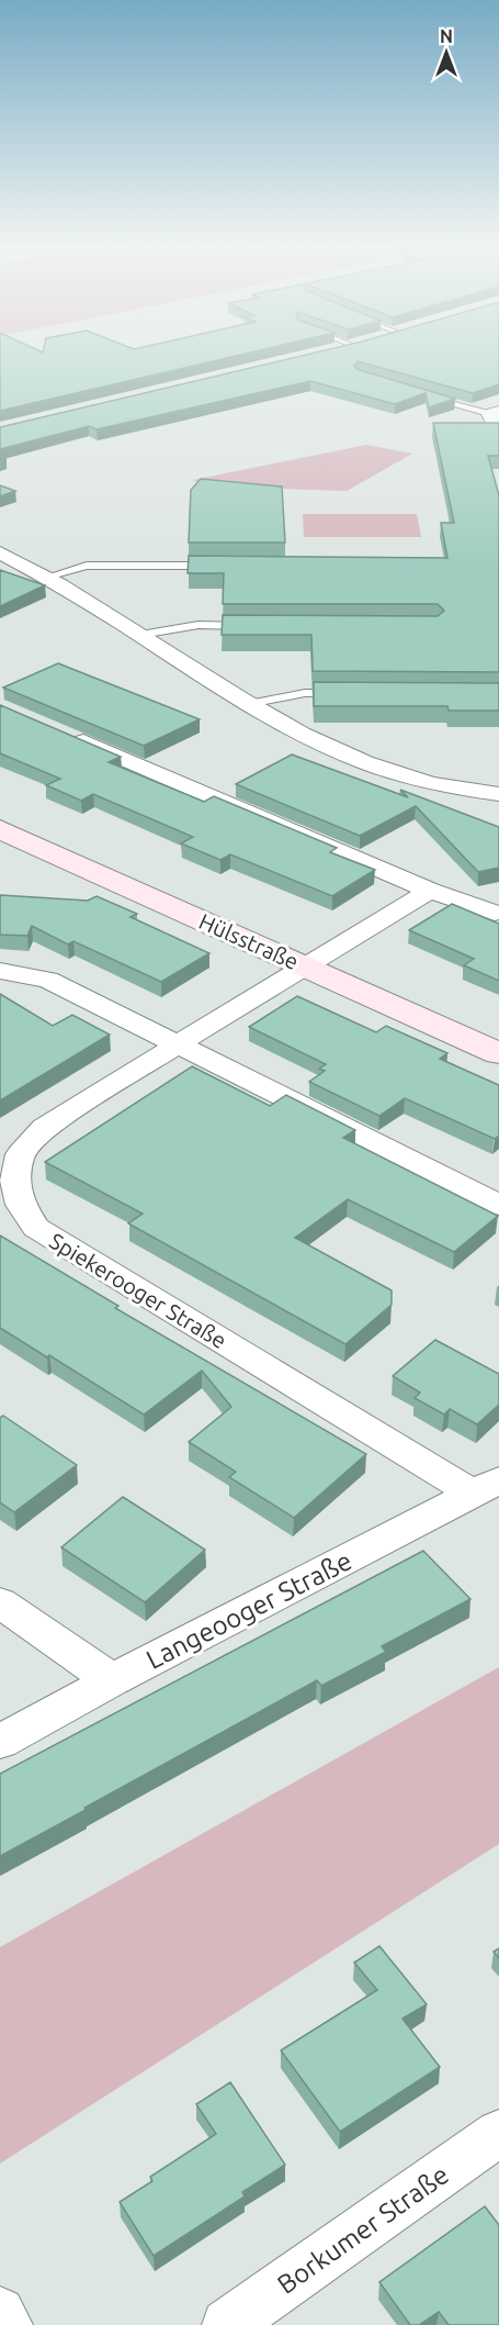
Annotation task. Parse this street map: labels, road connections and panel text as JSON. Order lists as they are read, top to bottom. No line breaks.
{"streets":{"street":["Hülsstraße","Spiekerooger Straße","Langeooger Straße","Borkumer Straße"]},"crossings":[["Spiekerooger Straße","Langeooger Straße"]],"north":"top"}
